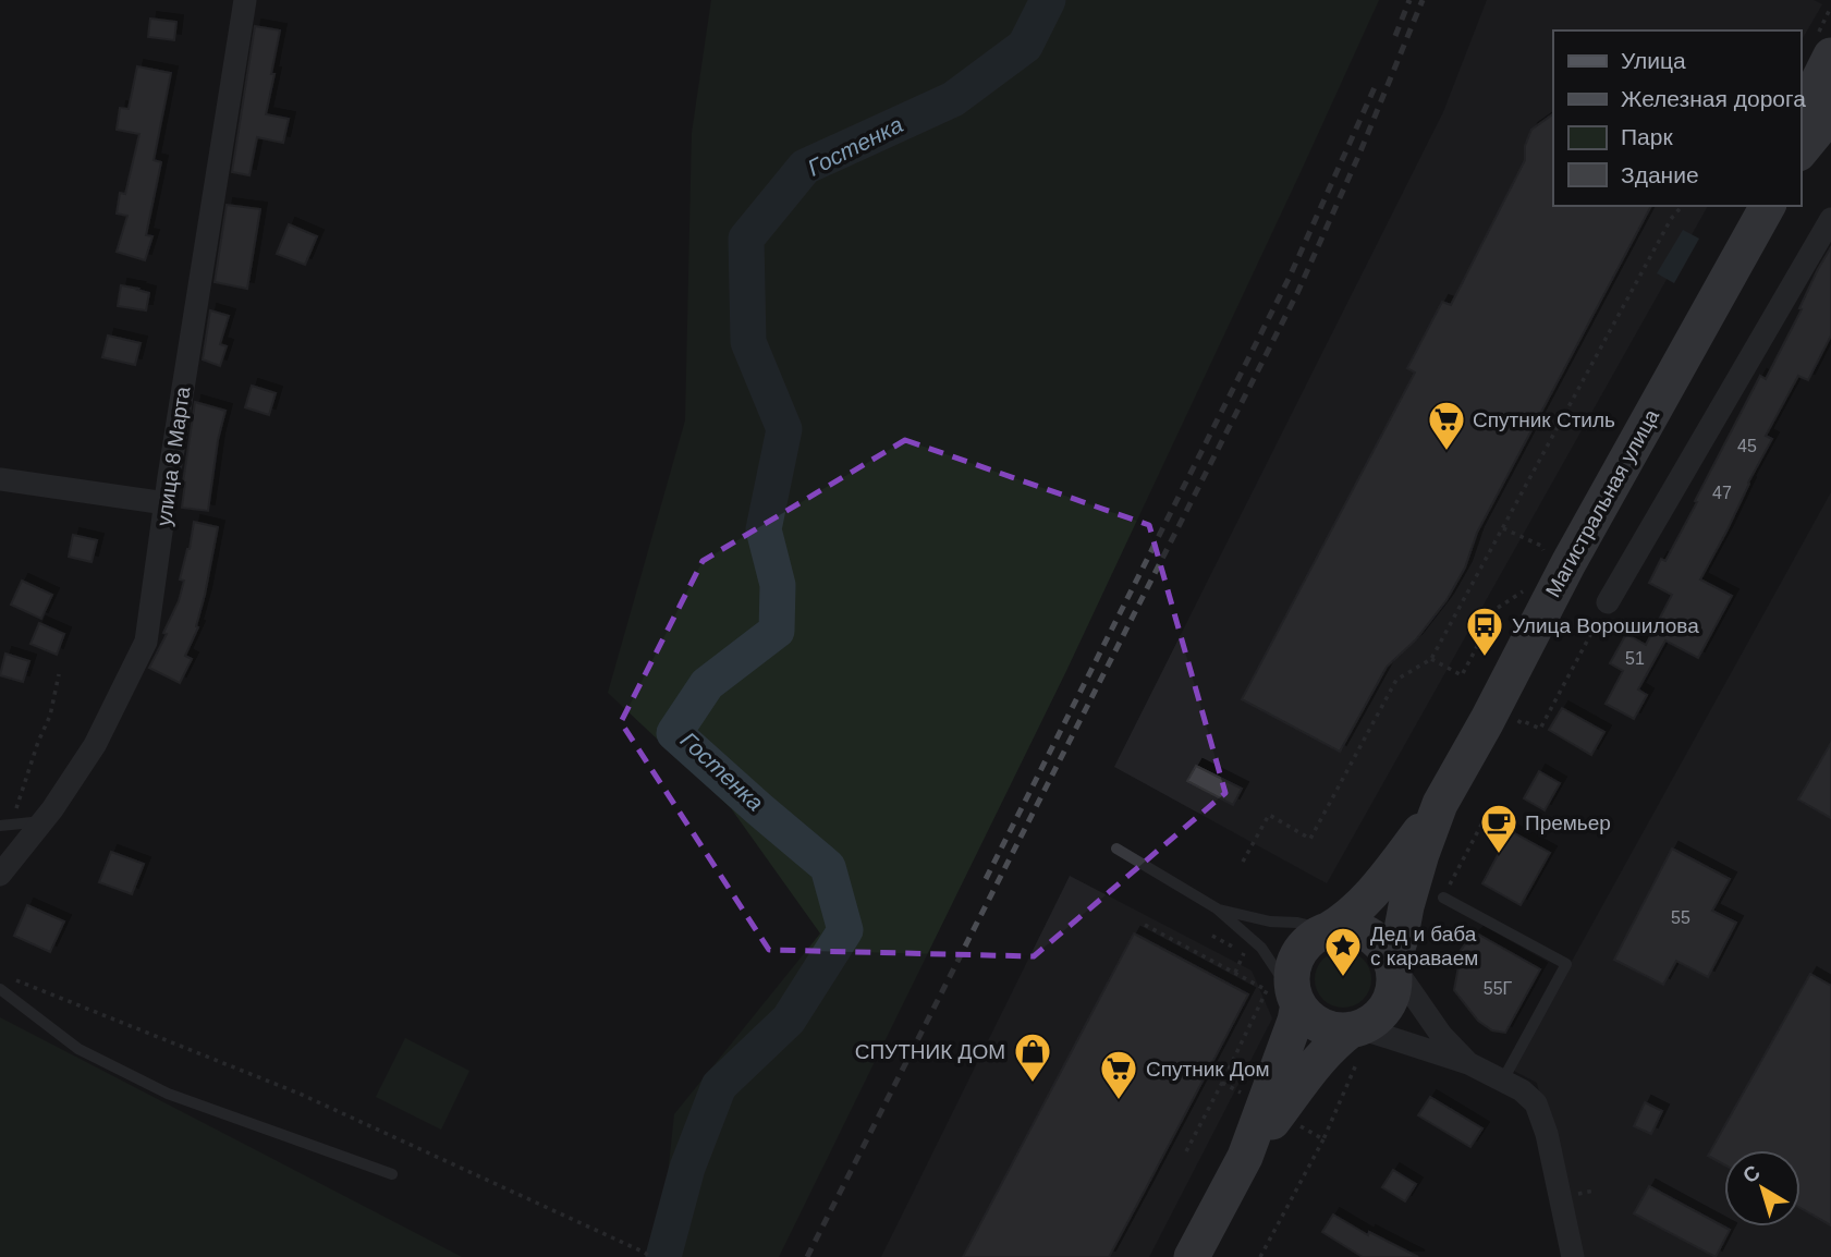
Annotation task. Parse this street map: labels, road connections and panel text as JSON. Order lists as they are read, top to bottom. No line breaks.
{"streets":{"main road":["Магистральная улица"],"street":["улица 8 Марта"]},"water":["Гостенка"],"places":{"supermarket":["Спутник Стиль","Спутник Дом"],"bus stop":["Улица Ворошилова"],"cafe":["Премьер"],"place":["Дед и баба с караваем"],"shop":["СПУТНИК ДОМ"]},"house_numbers":["45","47","51","55","55Г"],"legend":["Улица","Железная дорога","Парк","Здание"],"north":"top left"}
